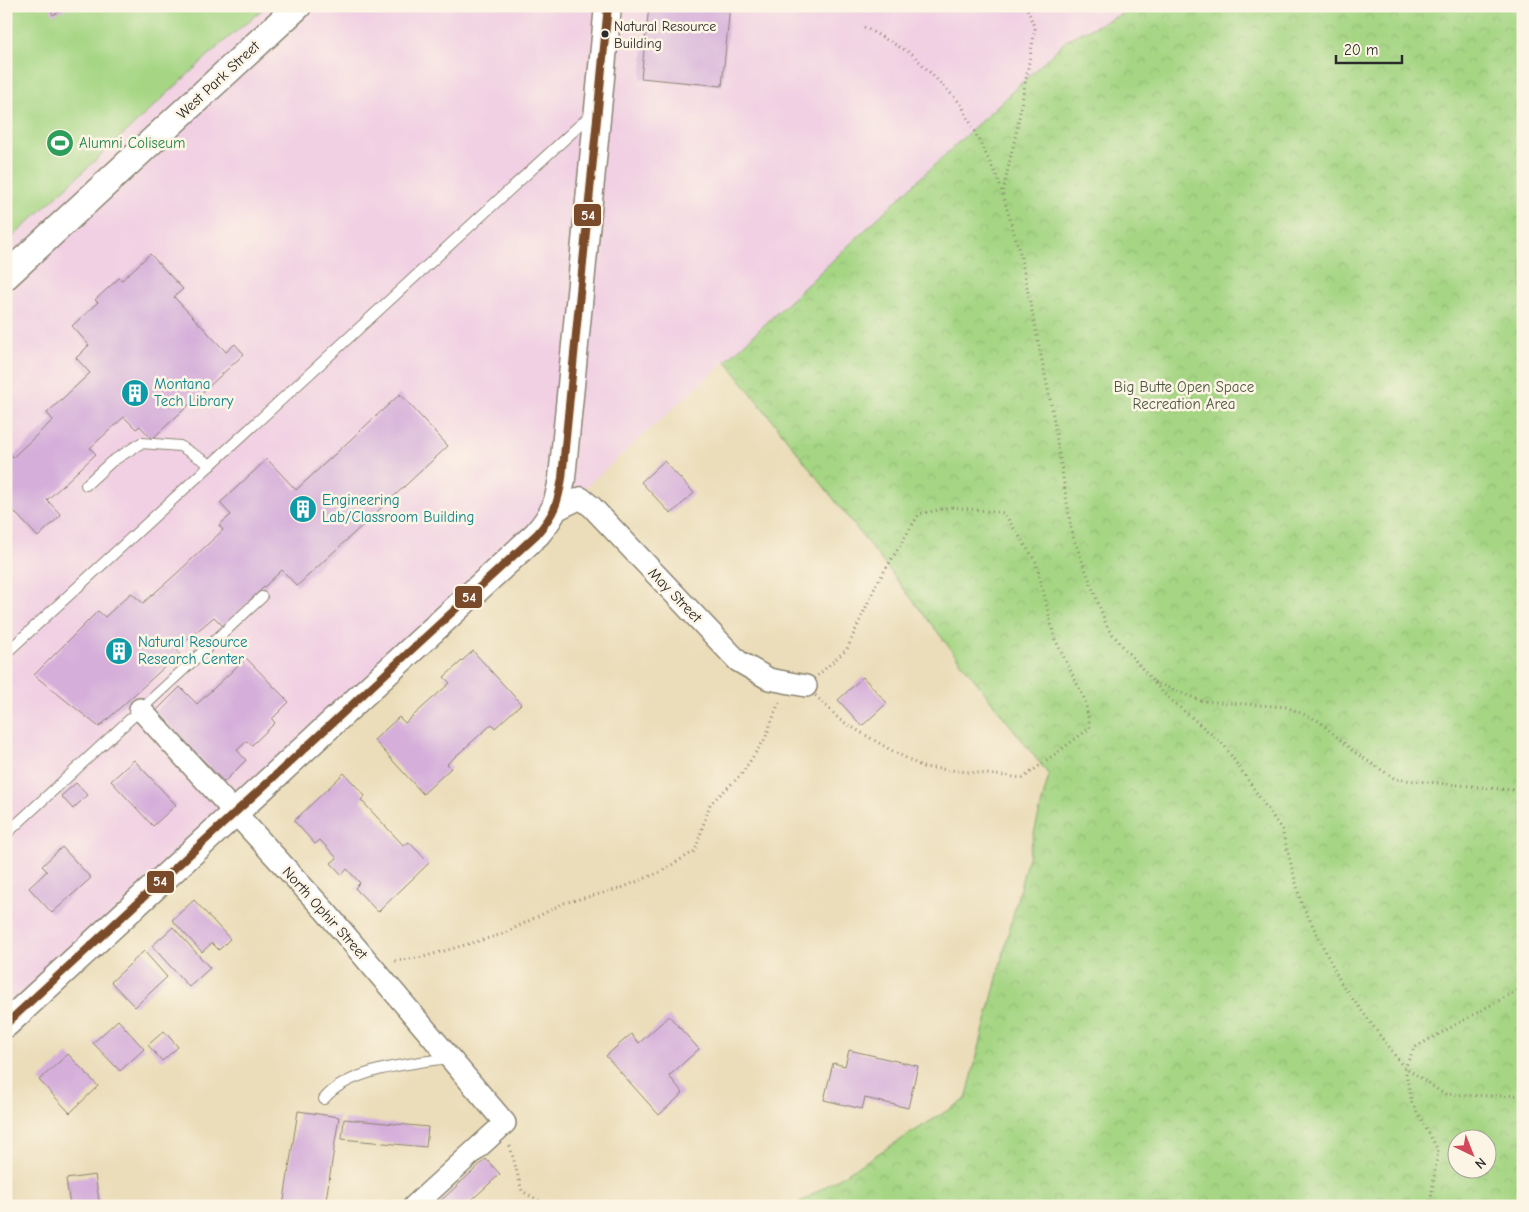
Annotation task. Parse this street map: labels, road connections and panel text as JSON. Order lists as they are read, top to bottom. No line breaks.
{"streets":{"street":["West Park Street","May Street","North Ophir Street"]},"parks":["Big Butte Open Space Recreation Area"],"places":{"other":["Natural Resource Building"],"sports":["Alumni Coliseum"],"building":["Montana Tech Library","Engineering Lab/Classroom Building","Natural Resource Research Center"]},"lines":["transit line 54"],"scale_bar":"20 m","north":"bottom right"}
